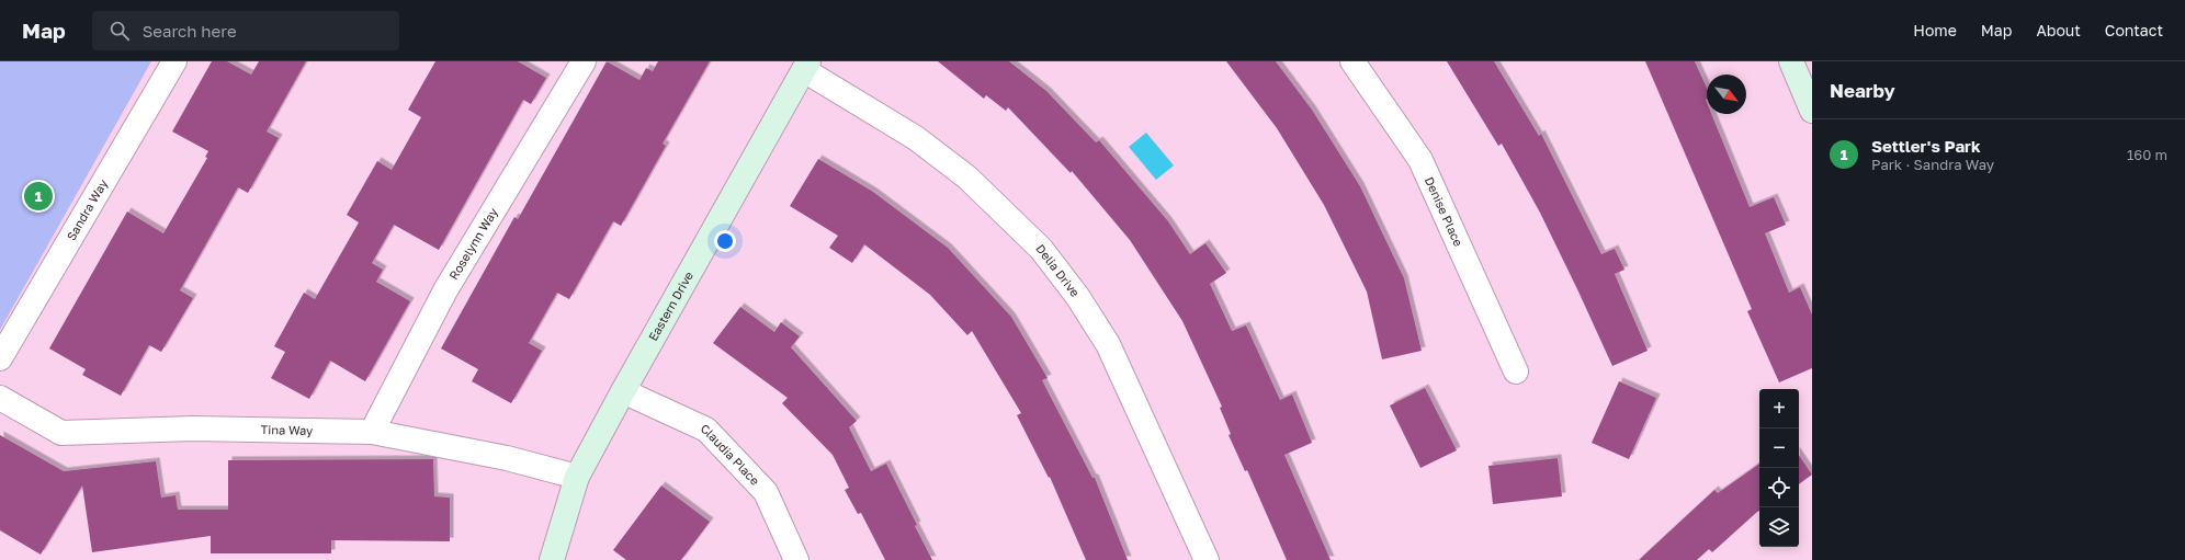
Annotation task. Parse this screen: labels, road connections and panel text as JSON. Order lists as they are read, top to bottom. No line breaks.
{"streets":{"street":["Sandra Way","Denise Place","Roselynn Way","Delia Drive","Eastern Drive","Tina Way","Claudia Place"]},"crossings":[["Roselynn Way","Tina Way"],["Delia Drive","Eastern Drive"],["Eastern Drive","Tina Way"],["Eastern Drive","Claudia Place"]],"north":"bottom right","page":{"header":"Map","search":"Search here","nav":["Home","Map","About","Contact"],"heading":"Nearby","list":[{"mark":"1","name":"Settler's Park","note":"Park · Sandra Way","value":"160 m"}],"pins":"1","map_buttons":["+","−"]}}
